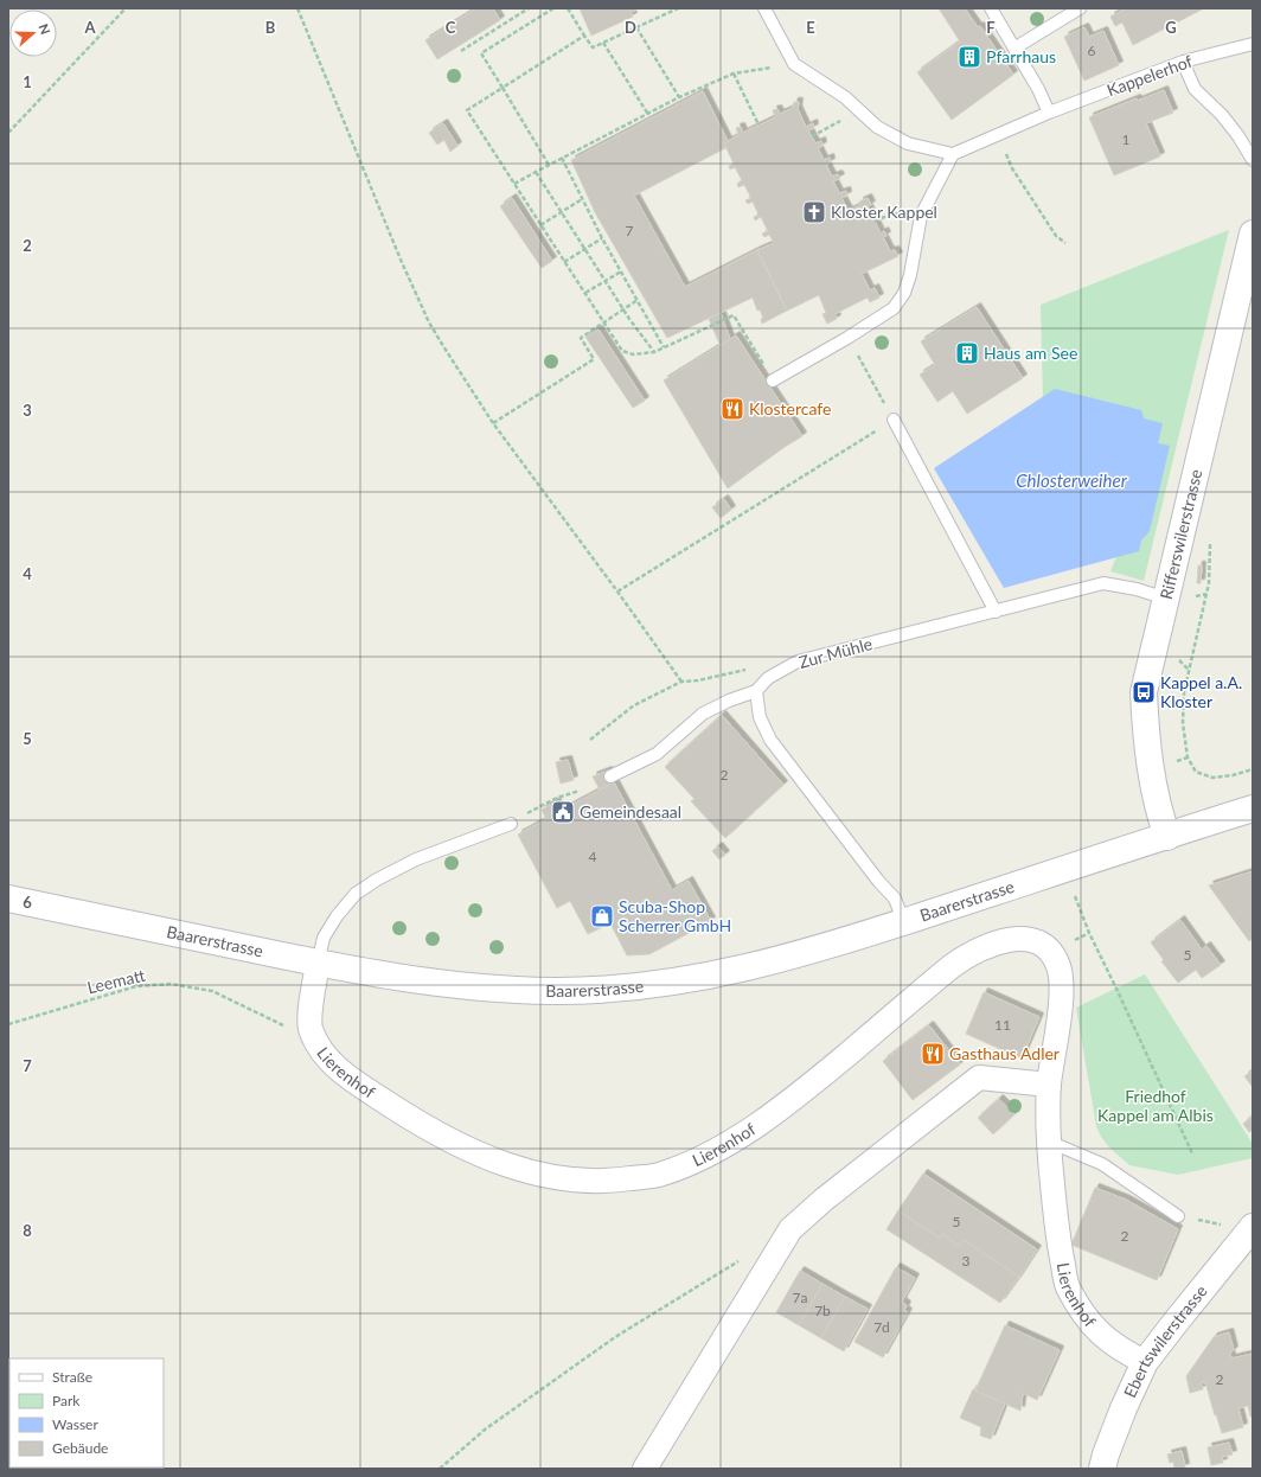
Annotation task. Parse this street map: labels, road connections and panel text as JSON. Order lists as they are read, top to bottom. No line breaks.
{"streets":{"street":["Rifferswilerstrasse","Baarerstrasse","Lierenhof","Ebertswilerstrasse"],"lane":["Kappelerhof","Zur Mühle"],"path":["Leematt"]},"crossings":[["Rifferswilerstrasse","Zur Mühle"],["Rifferswilerstrasse","Baarerstrasse"],["Baarerstrasse","Lierenhof"],["Leematt","Lierenhof"],["Lierenhof","Ebertswilerstrasse"]],"water":["Chlosterweiher"],"parks":["Friedhof Kappel am Albis"],"places":{"building":["Pfarrhaus","Haus am See"],"church":["Kloster Kappel"],"restaurant":["Klostercafe","Gasthaus Adler"],"bus stop":["Kappel a.A. Kloster"],"public building":["Gemeindesaal"],"shop":["Scuba-Shop Scherrer GmbH"]},"house_numbers":["6","1","7","2","4","5","11","5","2","3","7a","7b","7d","2"],"legend":["Straße","Park","Wasser","Gebäude"],"north":"right","grid":{"columns":["A","B","C","D","E","F","G"],"rows":["1","2","3","4","5","6","7","8"]}}
